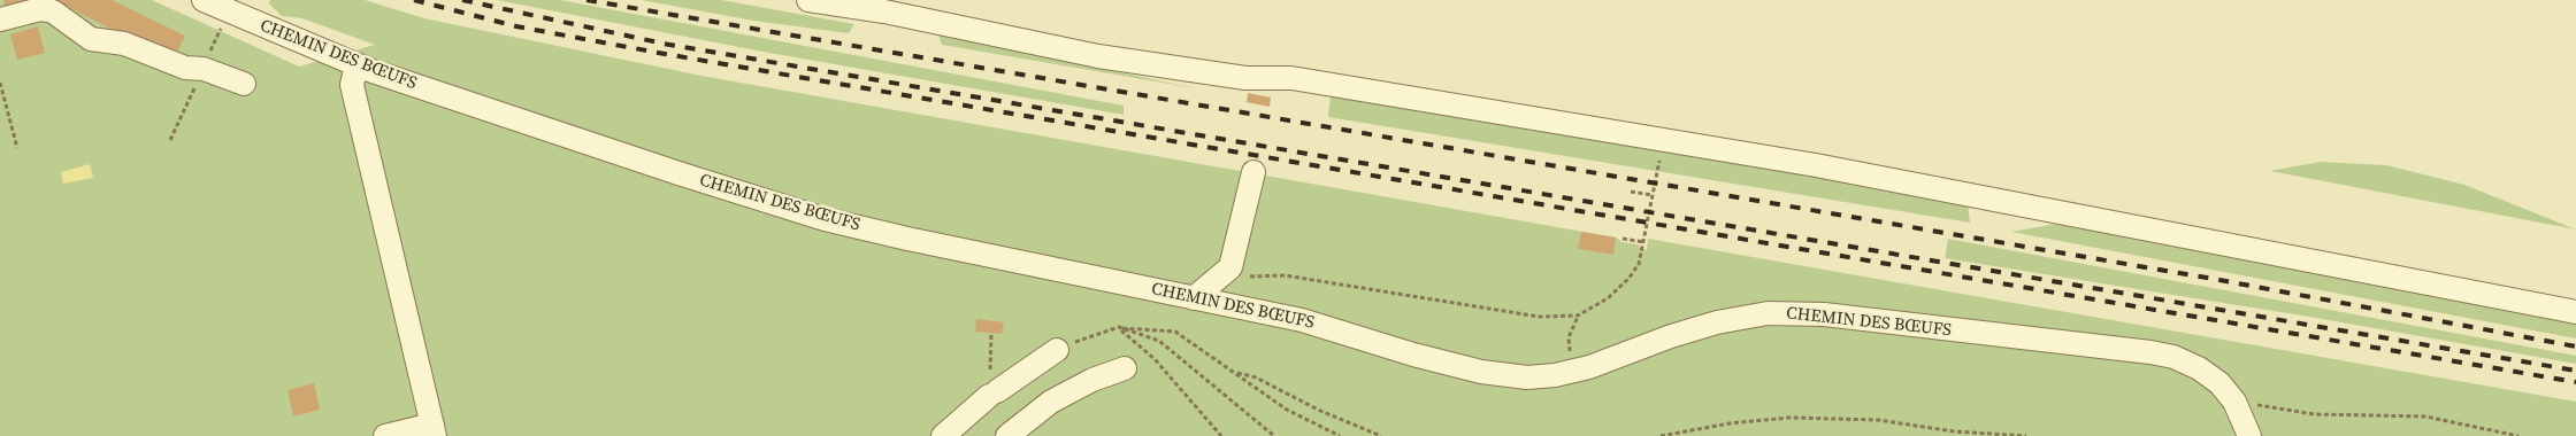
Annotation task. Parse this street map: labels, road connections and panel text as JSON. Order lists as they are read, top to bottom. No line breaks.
{"streets":{"street":["CHEMIN DES BŒUFS"]}}
